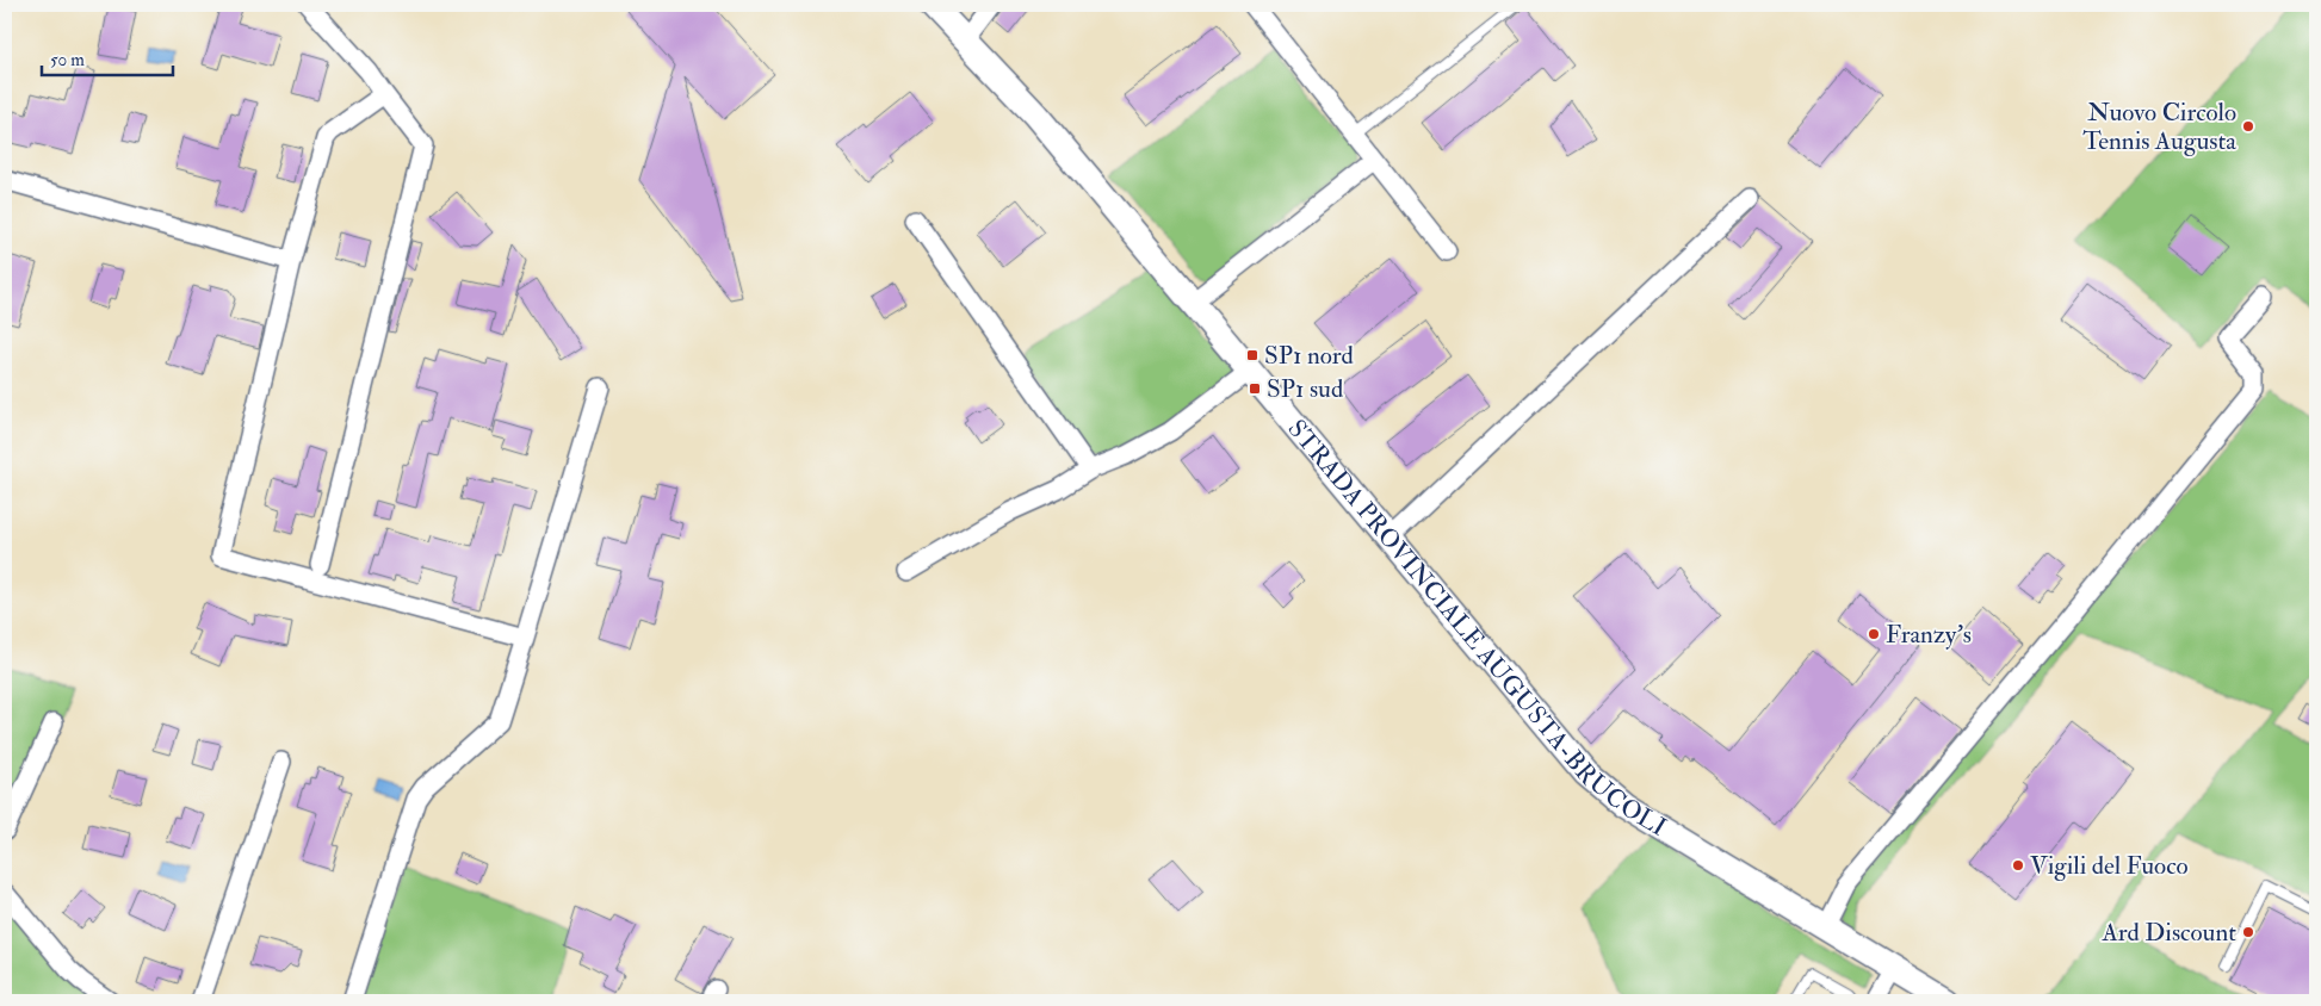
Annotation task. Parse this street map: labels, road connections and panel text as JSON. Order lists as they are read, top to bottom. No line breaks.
{"streets":{"main road":["STRADA PROVINCIALE AUGUSTA-BRUCOLI"]},"places":{"other":["Nuovo Circolo Tennis Augusta","Franzy's","Vigili del Fuoco","Ard Discount"],"transit":["SP1 nord","SP1 sud"]},"scale_bar":"50 m"}
